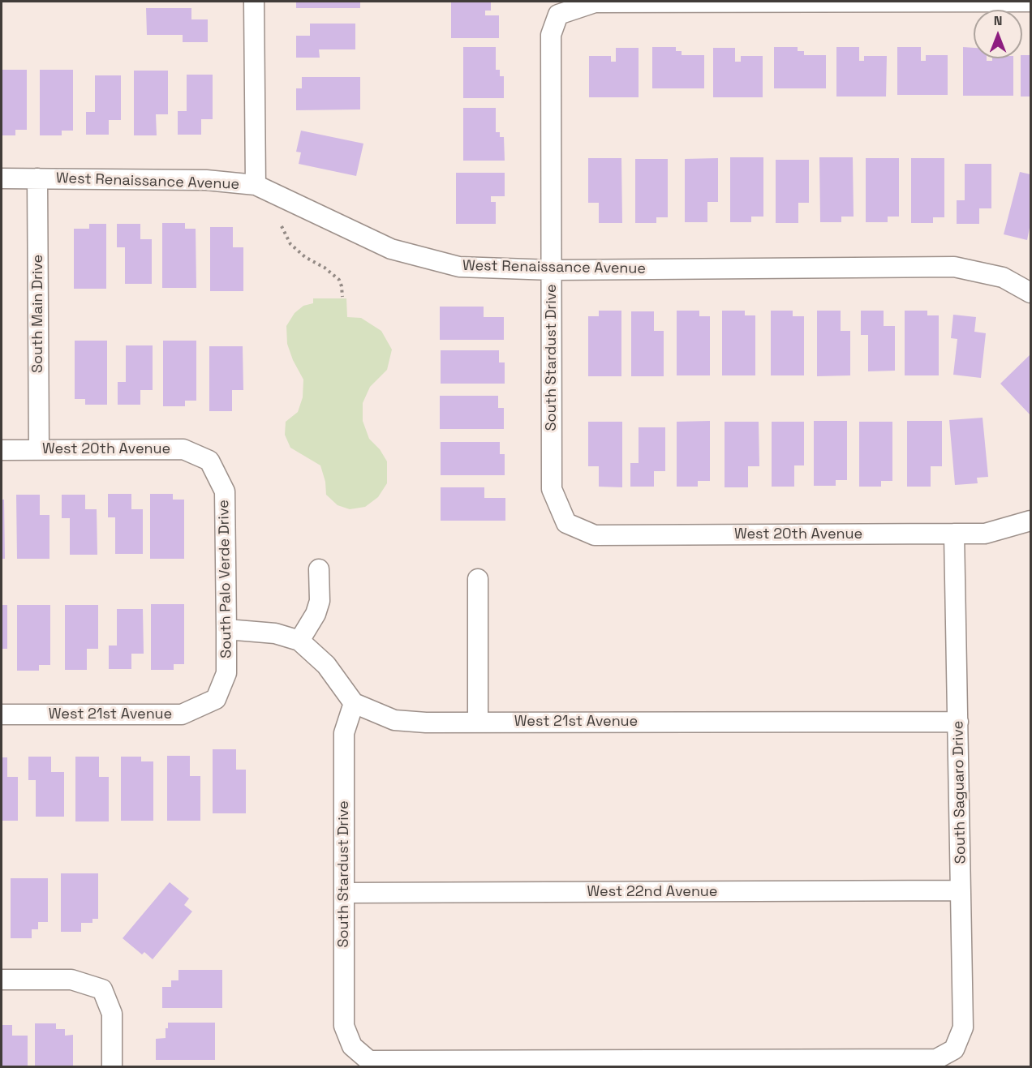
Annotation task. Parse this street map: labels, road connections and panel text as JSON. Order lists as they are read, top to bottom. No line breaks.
{"streets":{"street":["West Renaissance Avenue","South Main Drive","South Stardust Drive","West 20th Avenue","South Palo Verde Drive","West 21st Avenue","South Saguaro Drive","West 22nd Avenue"]},"crossings":[["West Renaissance Avenue","South Main Drive"],["West Renaissance Avenue","South Stardust Drive"],["South Main Drive","West 20th Avenue"],["South Stardust Drive","West 20th Avenue"],["South Stardust Drive","West 21st Avenue"],["South Stardust Drive","South Saguaro Drive"],["South Stardust Drive","West 22nd Avenue"],["West 20th Avenue","South Palo Verde Drive"],["West 20th Avenue","South Saguaro Drive"],["South Palo Verde Drive","West 21st Avenue"],["West 21st Avenue","South Saguaro Drive"],["South Saguaro Drive","West 22nd Avenue"]],"north":"top"}
